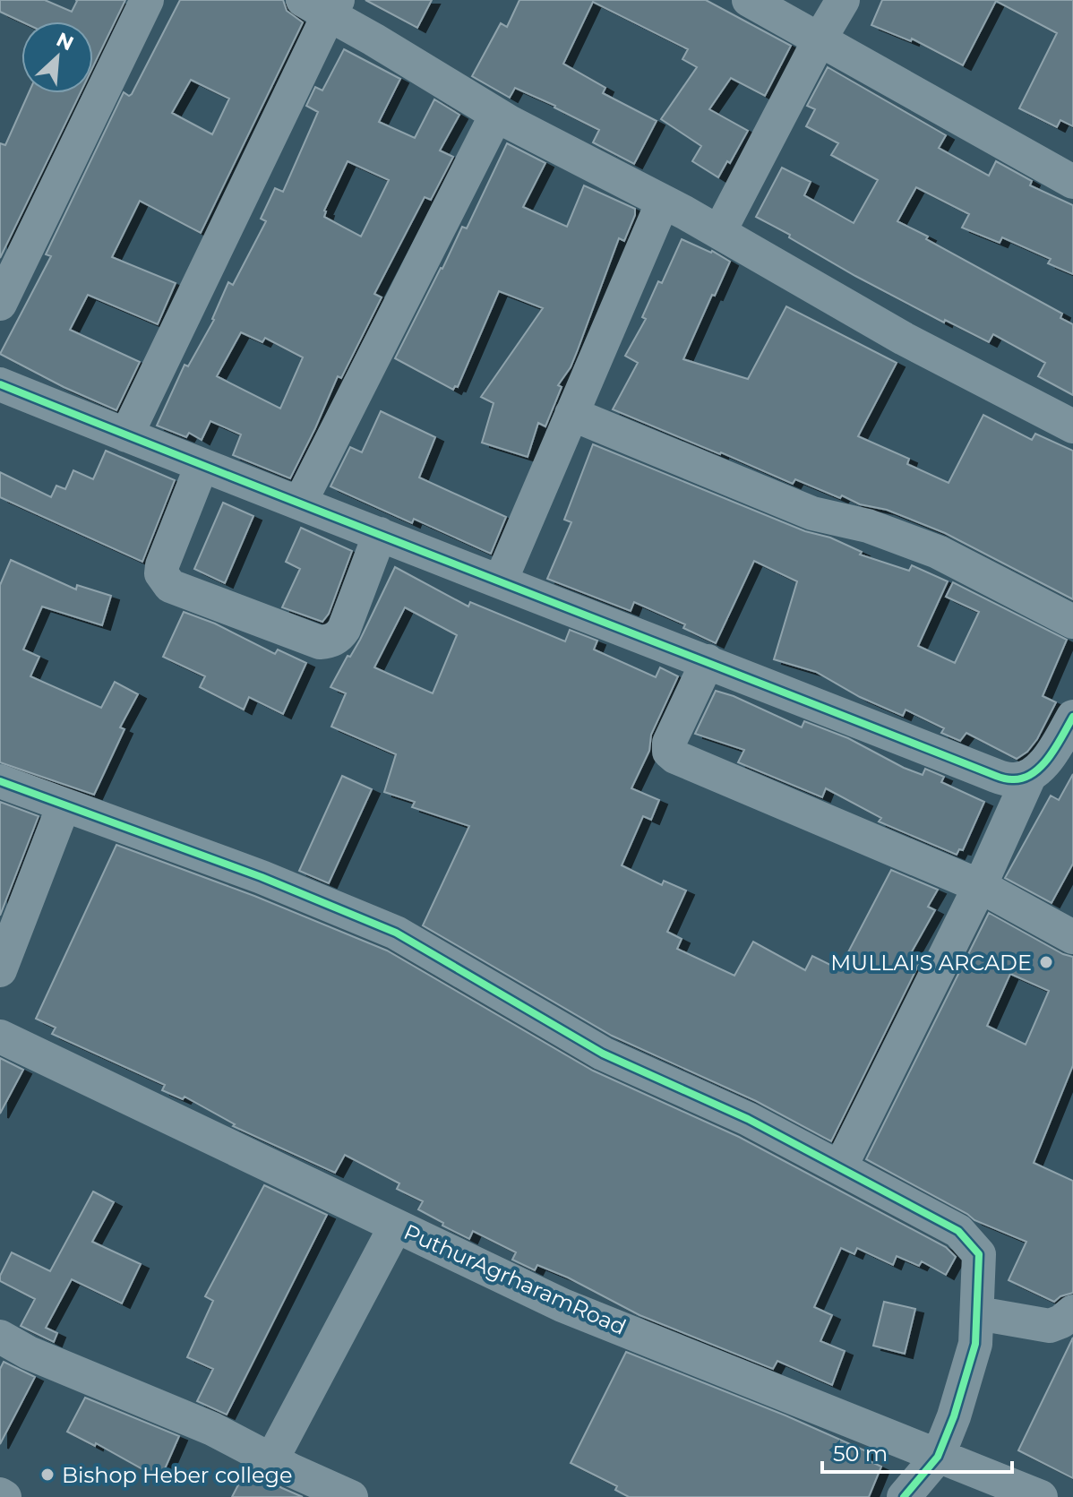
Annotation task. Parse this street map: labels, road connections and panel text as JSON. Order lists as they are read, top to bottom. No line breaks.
{"streets":{"street":["PuthurAgrharamRoad"]},"places":["MULLAI'S ARCADE","Bishop Heber college"],"scale_bar":"50 m","north":"top right"}
